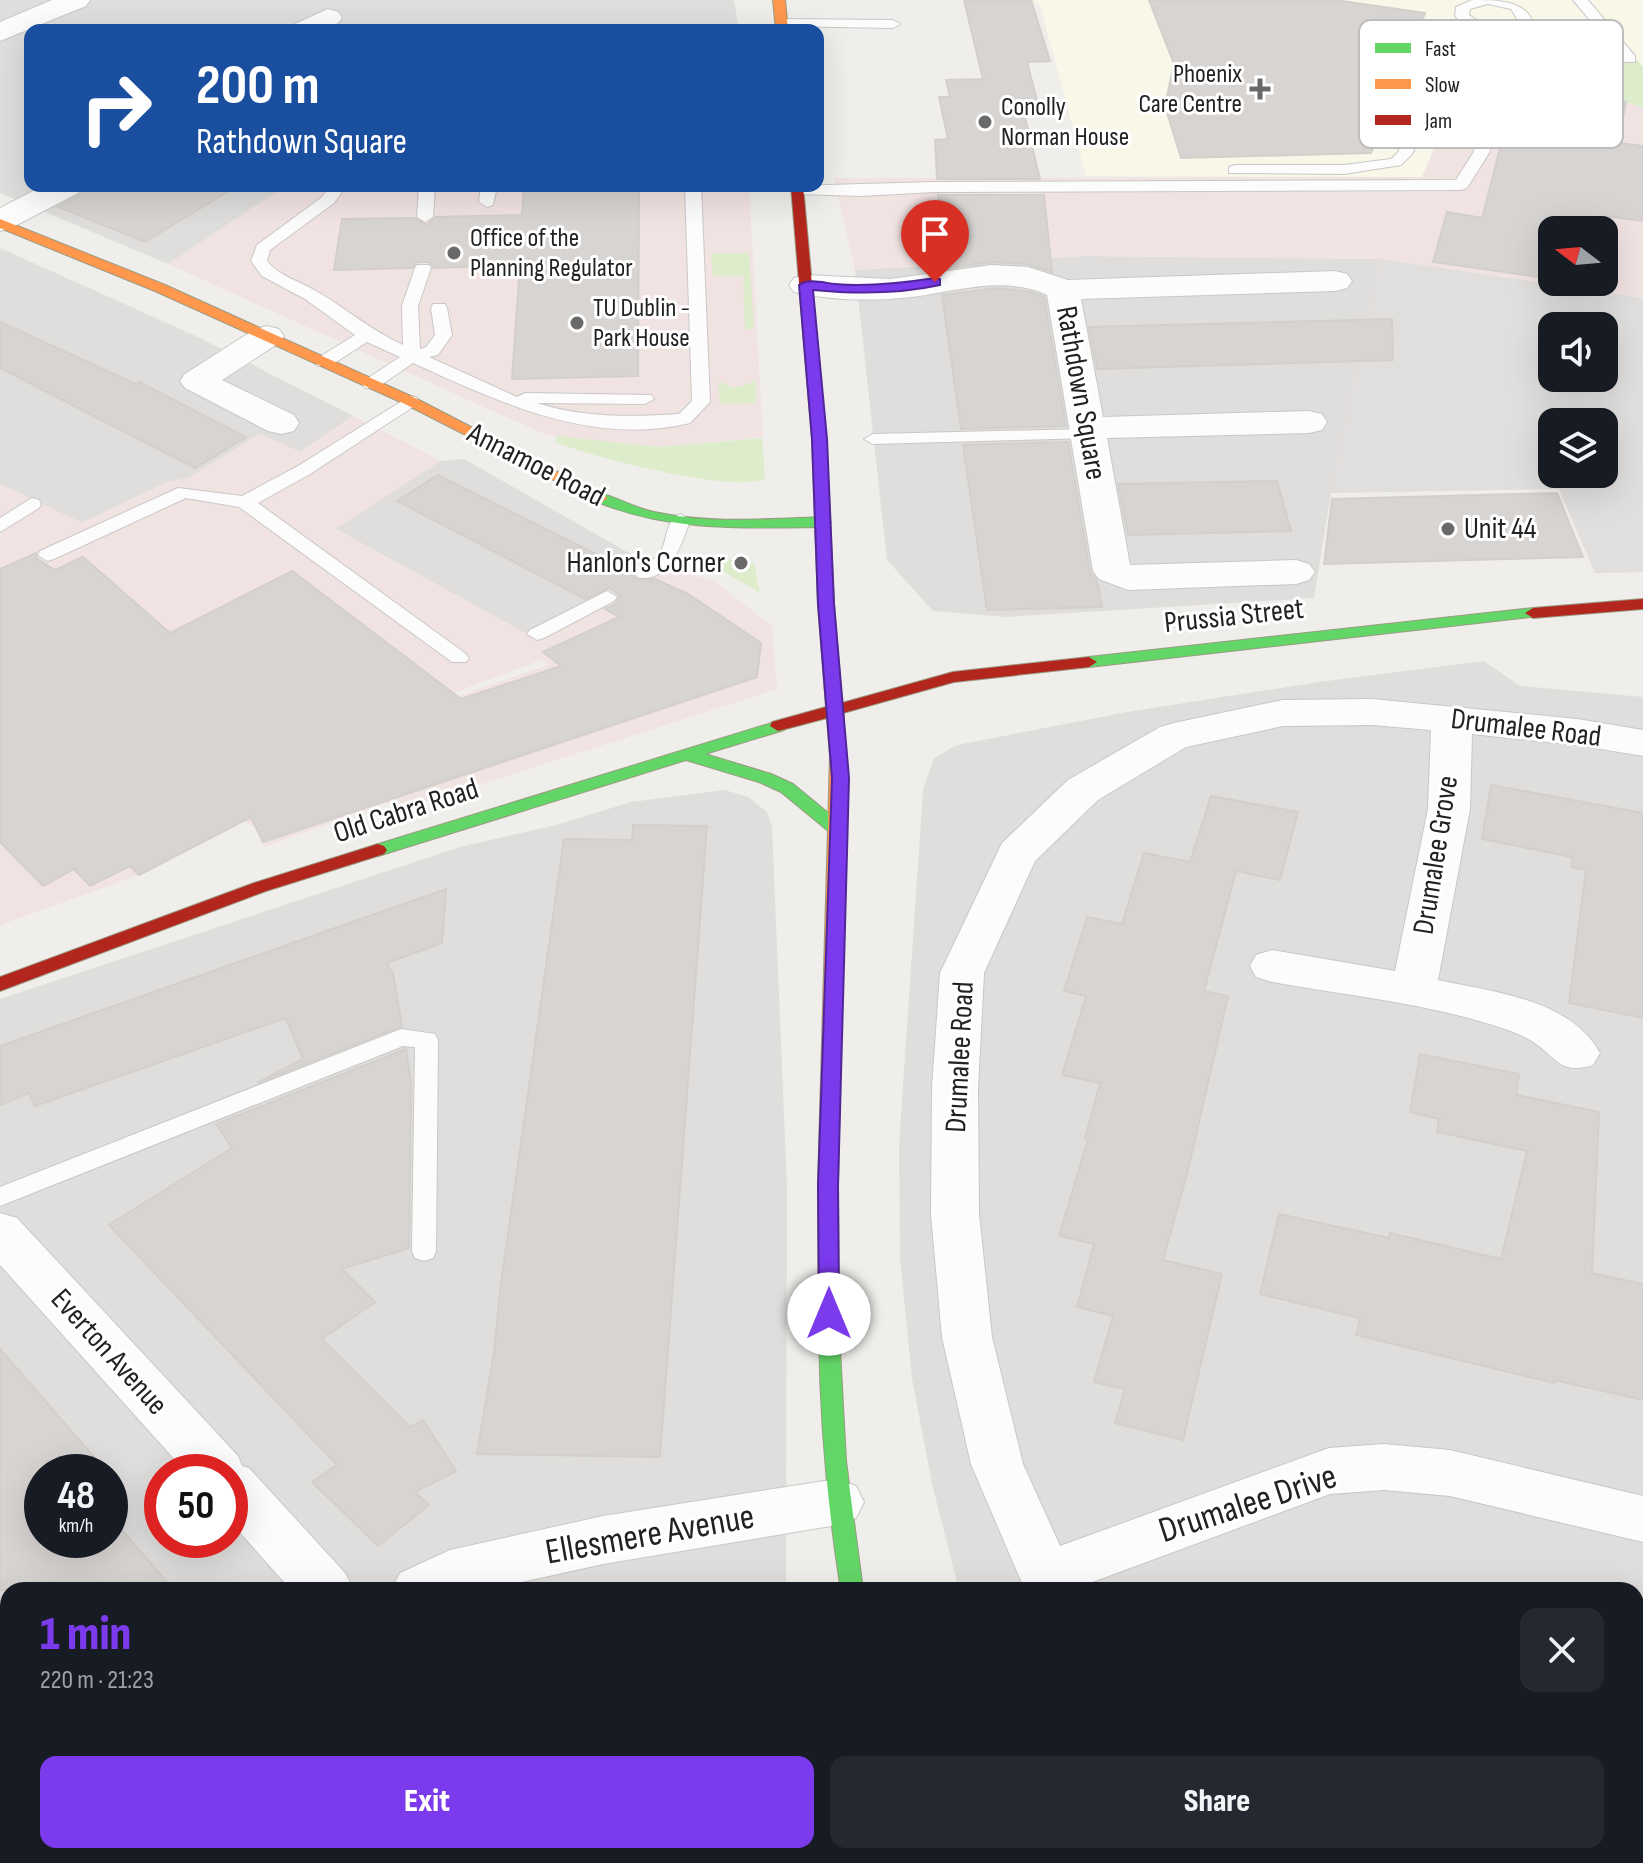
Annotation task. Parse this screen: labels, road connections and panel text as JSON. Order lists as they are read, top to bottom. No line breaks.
{"streets":{"main road":["Annamoe Road","Prussia Street","Old Cabra Road"],"street":["Rathdown Square","Drumalee Road","Drumalee Grove","Everton Avenue","Drumalee Drive","Ellesmere Avenue"]},"crossings":[["Prussia Street","Old Cabra Road"],["Drumalee Road","Drumalee Grove"],["Drumalee Road","Drumalee Drive"]],"places":{"health":["Phoenix Care Centre"],"other":["Conolly Norman House","Office of the Planning Regulator","TU Dublin - Park House","Unit 44","Hanlon's Corner"]},"legend":["Fast","Slow","Jam"],"north":"left","page":{"turn":["200 m","Rathdown Square"],"speed":"48 km/h","limit":"50","heading":["1 min","220 m · 21:23"],"buttons":["Exit","Share"]}}
